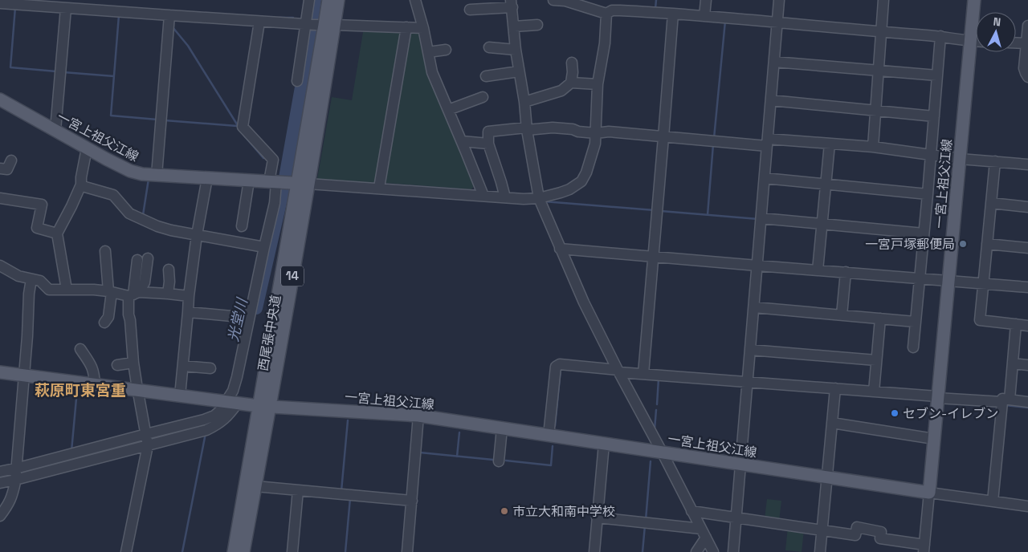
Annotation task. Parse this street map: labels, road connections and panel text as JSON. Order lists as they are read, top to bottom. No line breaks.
{"streets":{"main road":["一宮上祖父江線","14","西尾張中央道"]},"crossings":[["一宮上祖父江線","西尾張中央道"]],"districts":["萩原町東宮重"],"water":["光堂川"],"places":["一宮戸塚郵便局","セブン-イレブン","市立大和南中学校"],"north":"top"}
